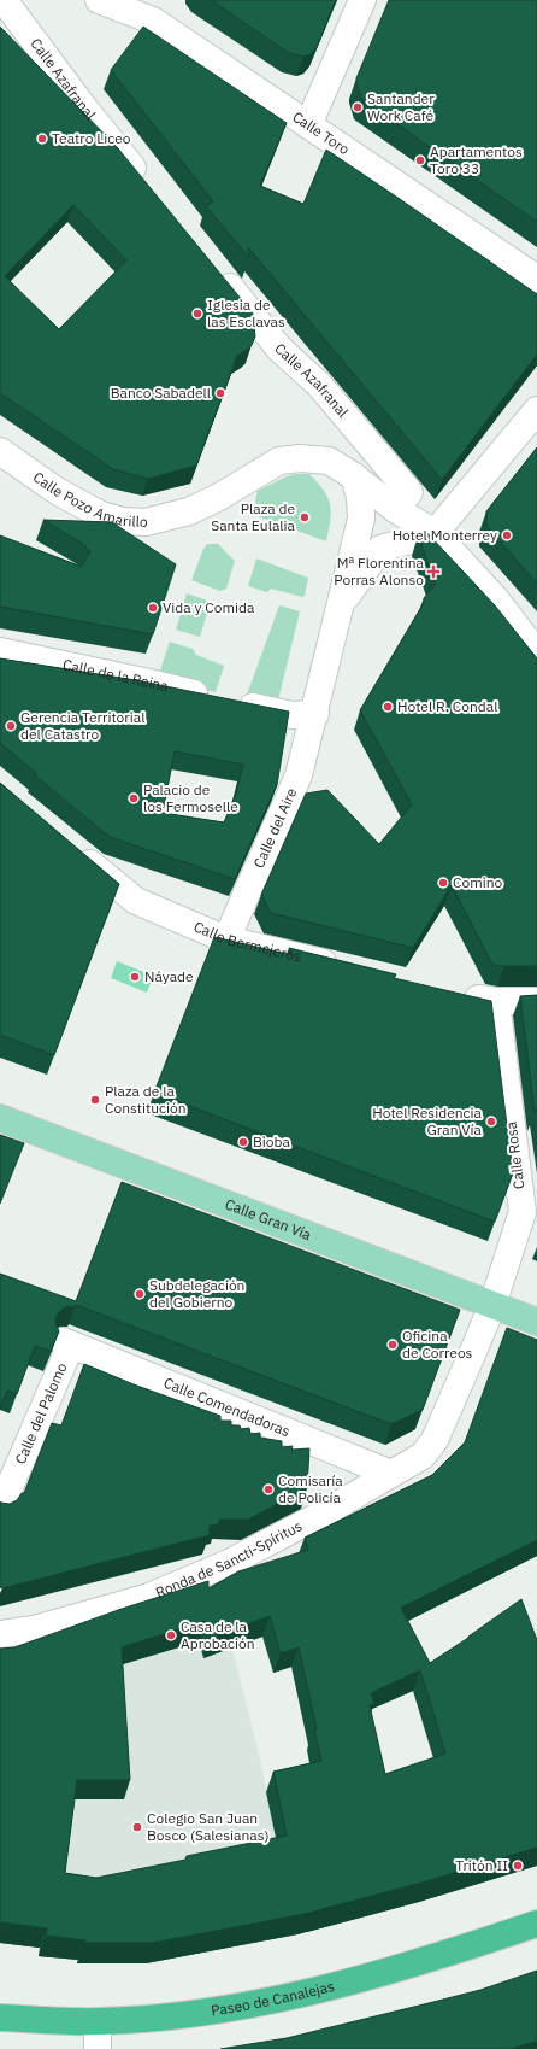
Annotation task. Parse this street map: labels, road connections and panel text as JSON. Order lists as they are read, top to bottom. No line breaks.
{"streets":{"highway":["Paseo de Canalejas"],"main road":["Calle Gran Vía"],"street":["Calle Azafranal","Calle Toro","Calle Pozo Amarillo","Calle de la Reina","Calle del Aire","Calle Bermejeros","Calle Rosa","Calle Comendadoras","Calle del Palomo","Ronda de Sancti-Spíritus"]},"crossings":[["Calle de la Reina","Calle del Aire"],["Calle del Aire","Calle Bermejeros"],["Calle Rosa","Calle Gran Vía"],["Calle Rosa","Ronda de Sancti-Spíritus"],["Calle Gran Vía","Ronda de Sancti-Spíritus"],["Calle Comendadoras","Calle del Palomo"],["Calle Comendadoras","Ronda de Sancti-Spíritus"]],"places":{"other":["Santander Work Café","Teatro Liceo","Apartamentos Toro 33","Iglesia de las Esclavas","Banco Sabadell","Plaza de Santa Eulalia","Hotel Monterrey","Vida y Comida","Hotel R. Condal","Gerencia Territorial del Catastro","Palacio de los Fermoselle","Comino","Náyade","Plaza de la Constitución","Hotel Residencia Gran Vía","Bioba","Subdelegación del Gobierno","Oficina de Correos","Comisaría de Policía","Casa de la Aprobación","Colegio San Juan Bosco (Salesianas)","Tritón II"],"health":["Mª Florentina Porras Alonso"]}}
